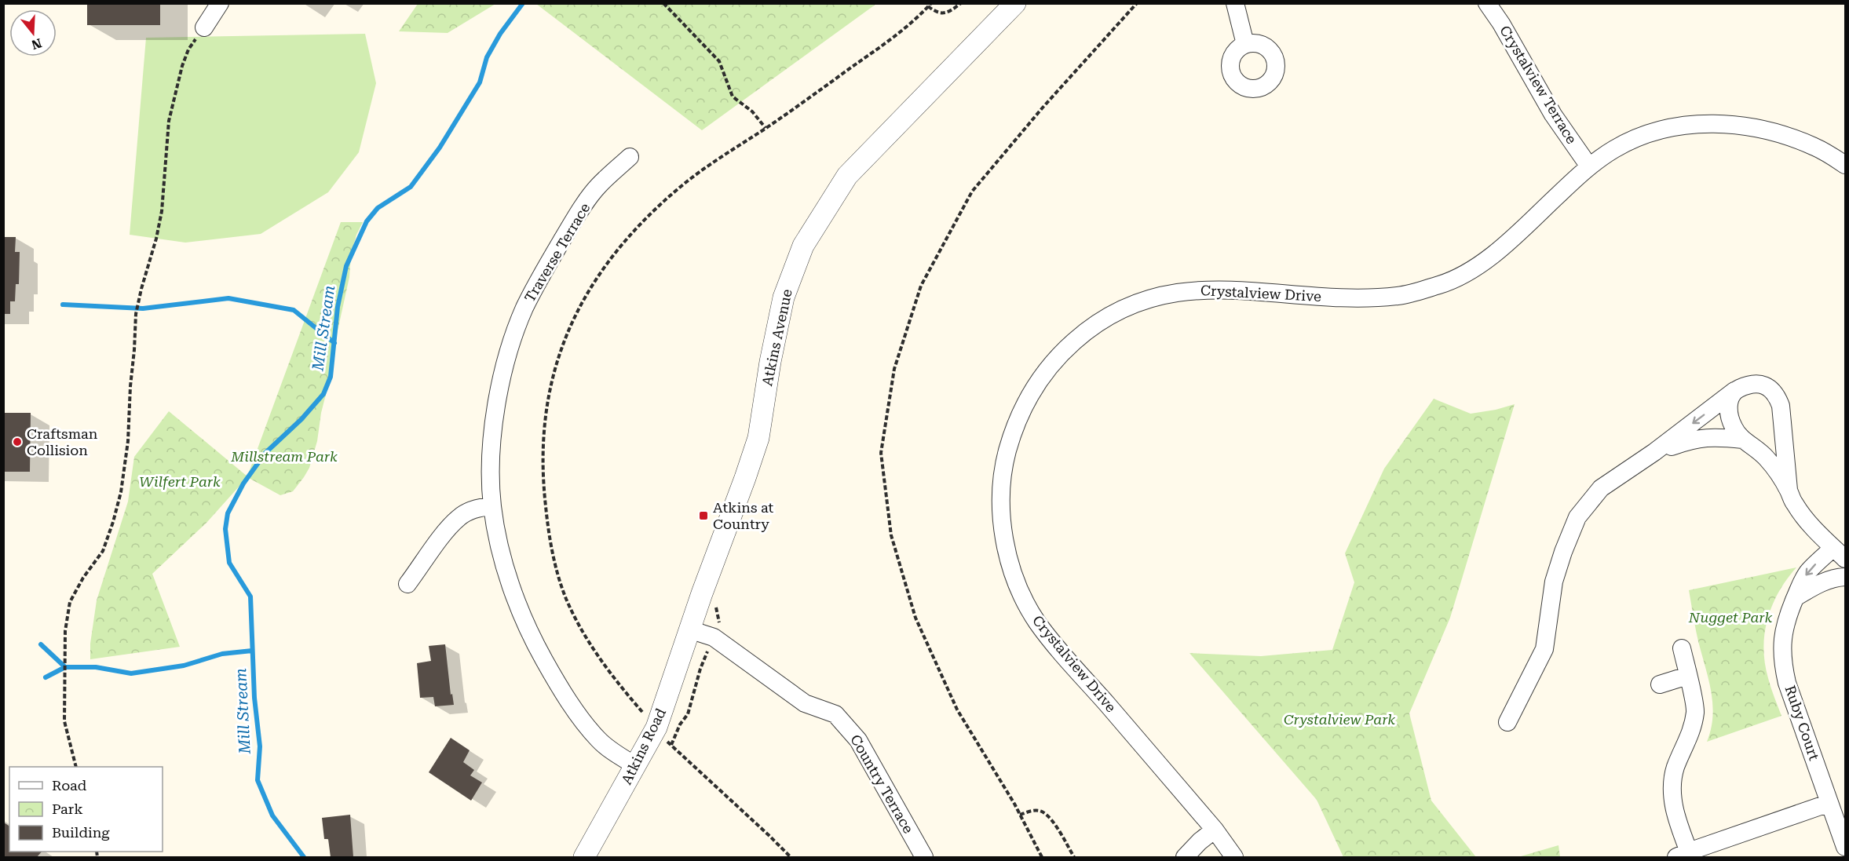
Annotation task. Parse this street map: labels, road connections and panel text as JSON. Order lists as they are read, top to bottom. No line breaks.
{"streets":{"street":["Crystalview Terrace","Traverse Terrace","Crystalview Drive","Atkins Avenue","Ruby Court","Atkins Road","Country Terrace"]},"crossings":[["Crystalview Terrace","Crystalview Drive"],["Traverse Terrace","Atkins Road"],["Atkins Avenue","Atkins Road"],["Atkins Avenue","Country Terrace"],["Atkins Road","Country Terrace"]],"water":["Mill Stream"],"parks":["Millstream Park","Wilfert Park","Nugget Park","Crystalview Park"],"places":{"other":["Craftsman Collision"],"transit":["Atkins at Country"]},"legend":["Road","Park","Building"],"north":"bottom"}
